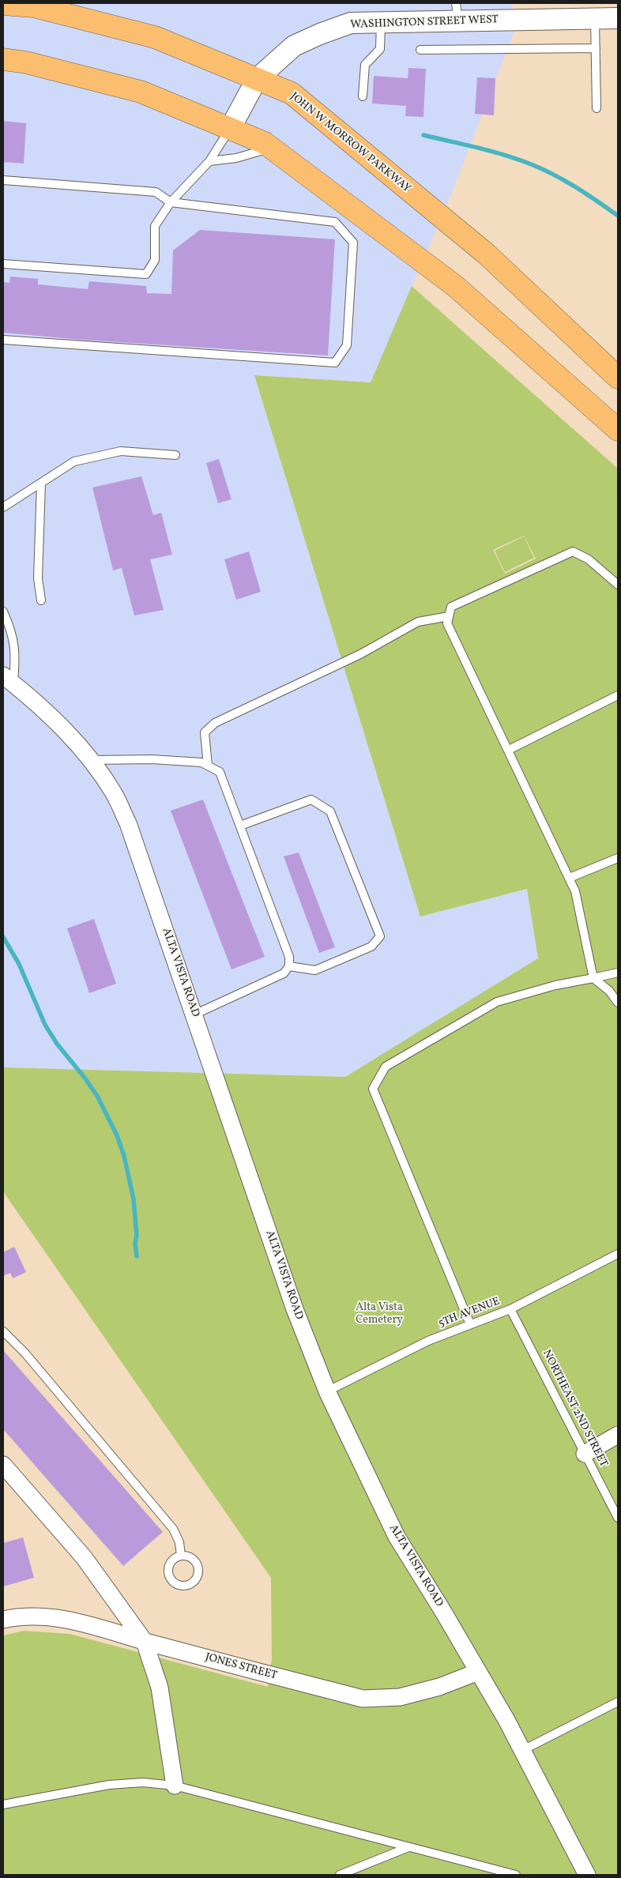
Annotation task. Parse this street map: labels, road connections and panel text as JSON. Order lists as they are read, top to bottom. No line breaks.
{"streets":{"main road":["JOHN W MORROW PARKWAY"],"street":["WASHINGTON STREET WEST","ALTA VISTA ROAD","JONES STREET"],"lane":["5TH AVENUE","NORTHEAST 2ND STREET"]},"crossings":[["WASHINGTON STREET WEST","JOHN W MORROW PARKWAY"],["ALTA VISTA ROAD","5TH AVENUE"],["ALTA VISTA ROAD","JONES STREET"],["5TH AVENUE","NORTHEAST 2ND STREET"]],"parks":["Alta Vista Cemetery"]}
